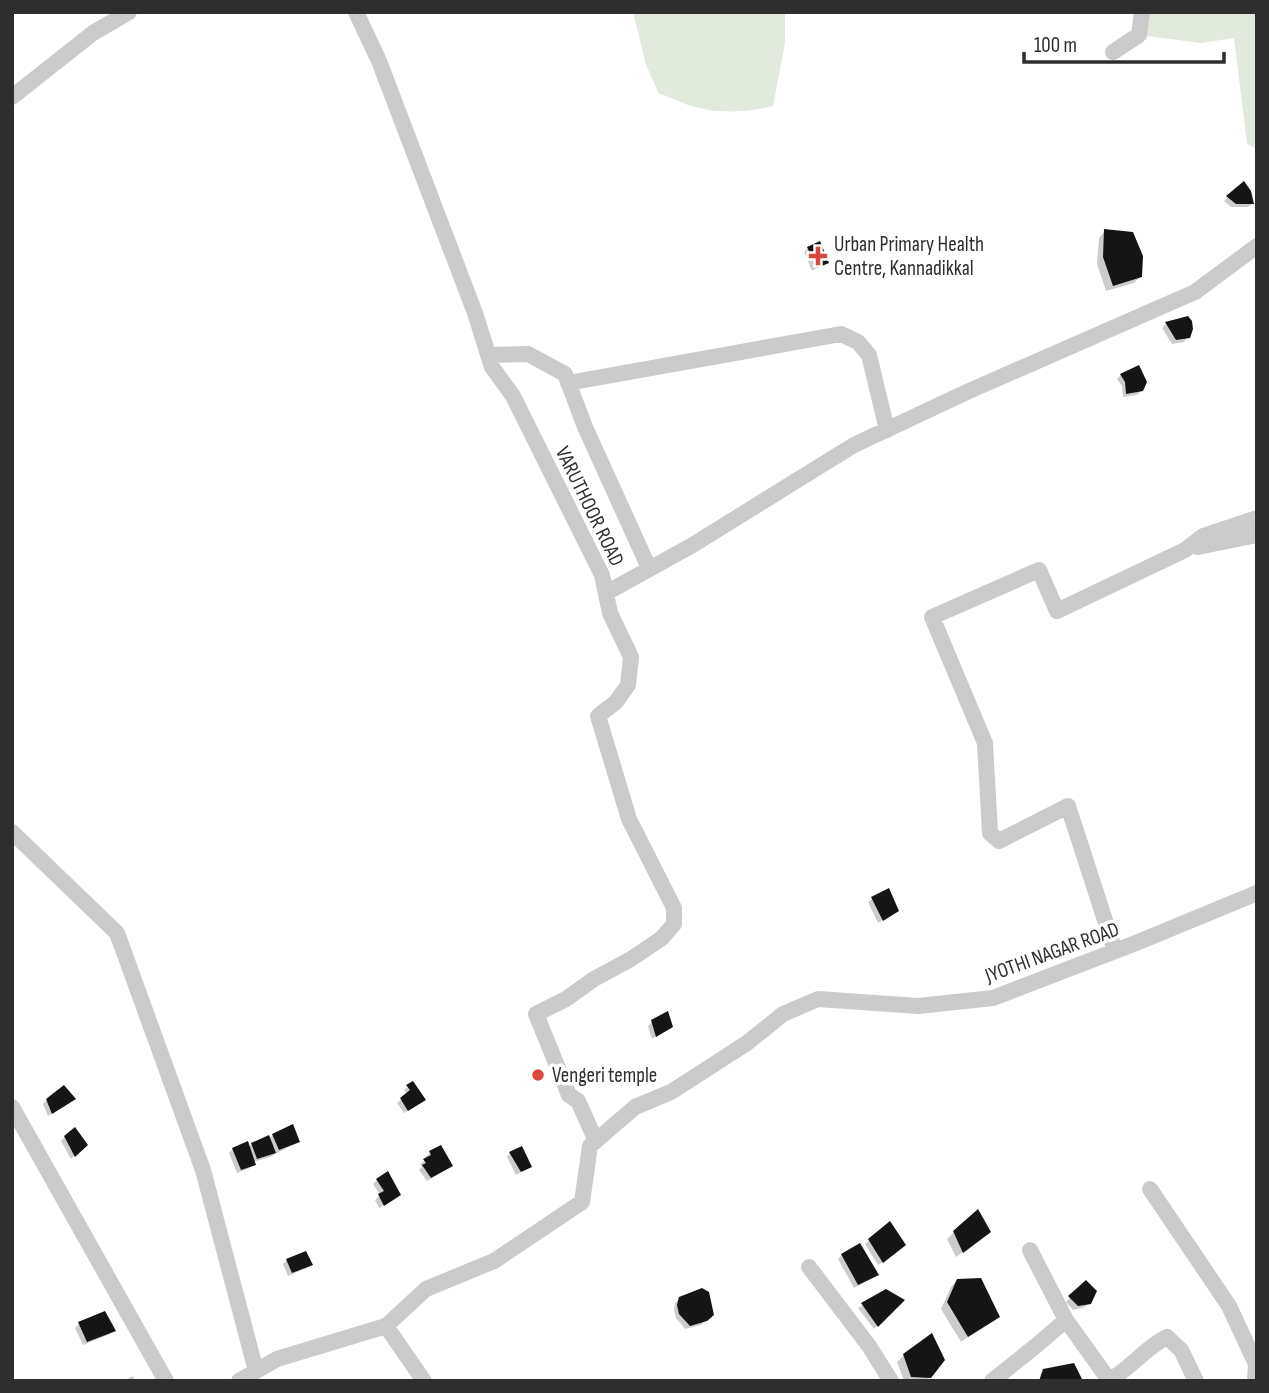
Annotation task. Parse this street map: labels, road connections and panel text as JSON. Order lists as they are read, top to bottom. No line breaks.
{"streets":{"street":["VARUTHOOR ROAD","JYOTHI NAGAR ROAD"]},"crossings":[["VARUTHOOR ROAD","JYOTHI NAGAR ROAD"]],"places":{"health":["Urban Primary Health Centre, Kannadikkal"],"other":["Vengeri temple"]},"scale_bar":"100 m"}
